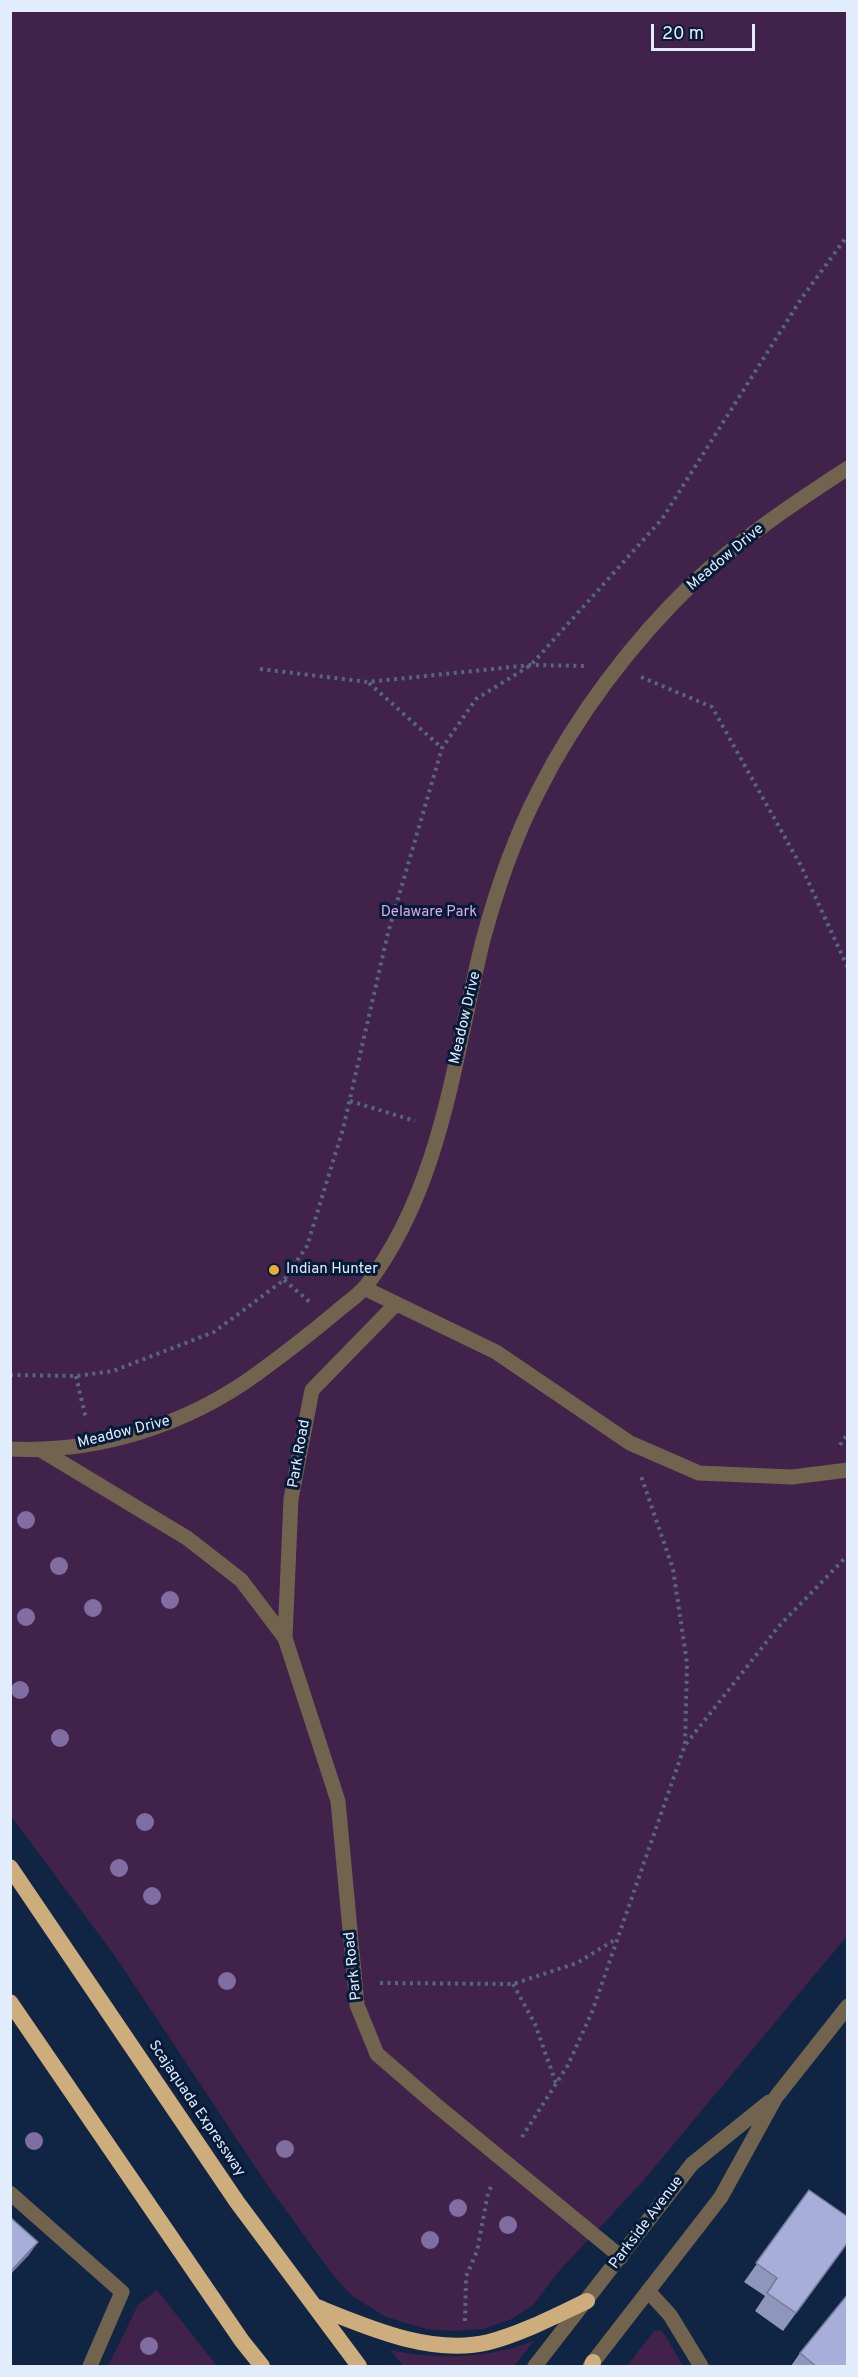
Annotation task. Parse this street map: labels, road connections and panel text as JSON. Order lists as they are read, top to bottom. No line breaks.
{"streets":{"highway":["Scajaquada Expressway"],"street":["Meadow Drive","Park Road","Parkside Avenue"]},"crossings":[["Meadow Drive","Park Road"],["Park Road","Parkside Avenue"]],"parks":["Delaware Park"],"places":["Indian Hunter"],"scale_bar":"20 m"}
